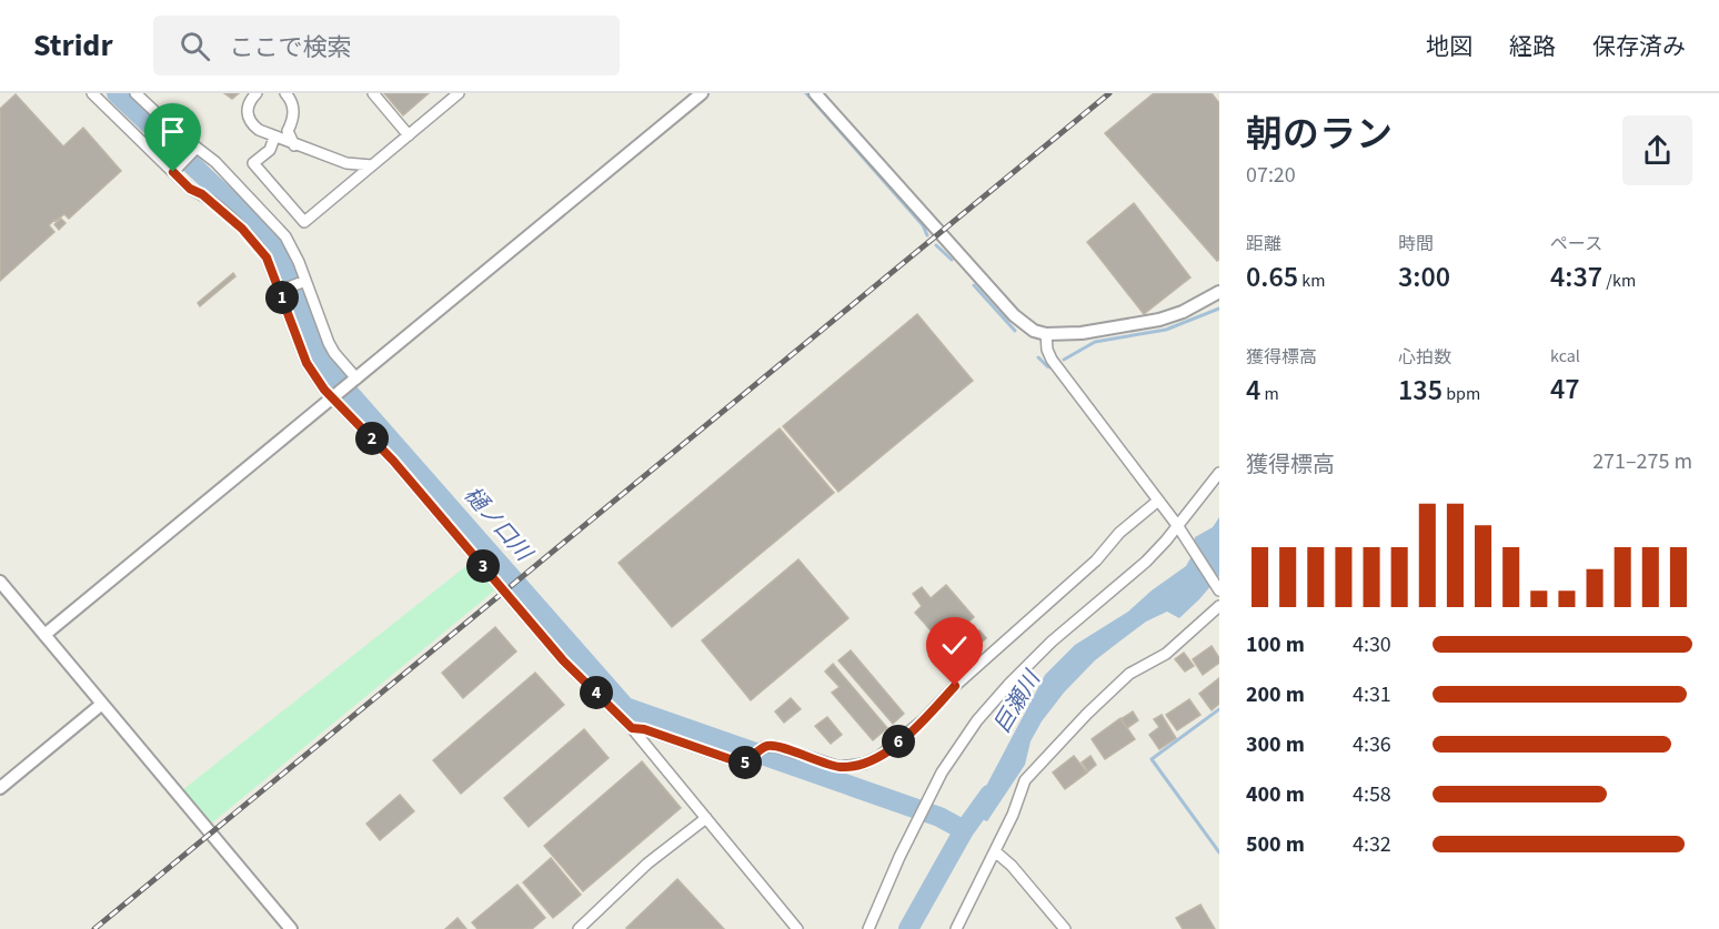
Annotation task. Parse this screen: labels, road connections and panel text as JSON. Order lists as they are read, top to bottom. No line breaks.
{"water":["樋ノ口川","巨瀬川"],"page":{"header":"Stridr","search":"ここで検索","nav":["地図","経路","保存済み"],"heading":["朝のラン","07:20"],"stats":[["距離","0.65 km"],["時間","3:00"],["ペース","4:37 /km"],["獲得標高","4 m"],["心拍数","135 bpm"],["kcal","47"]],"pins":["1","2","3","4","6","5"],"chart":["獲得標高","271–275 m"],"list":[{"name":"100 m","note":"4:30"},{"name":"200 m","note":"4:31"},{"name":"300 m","note":"4:36"},{"name":"400 m","note":"4:58"},{"name":"500 m","note":"4:32"}]}}
